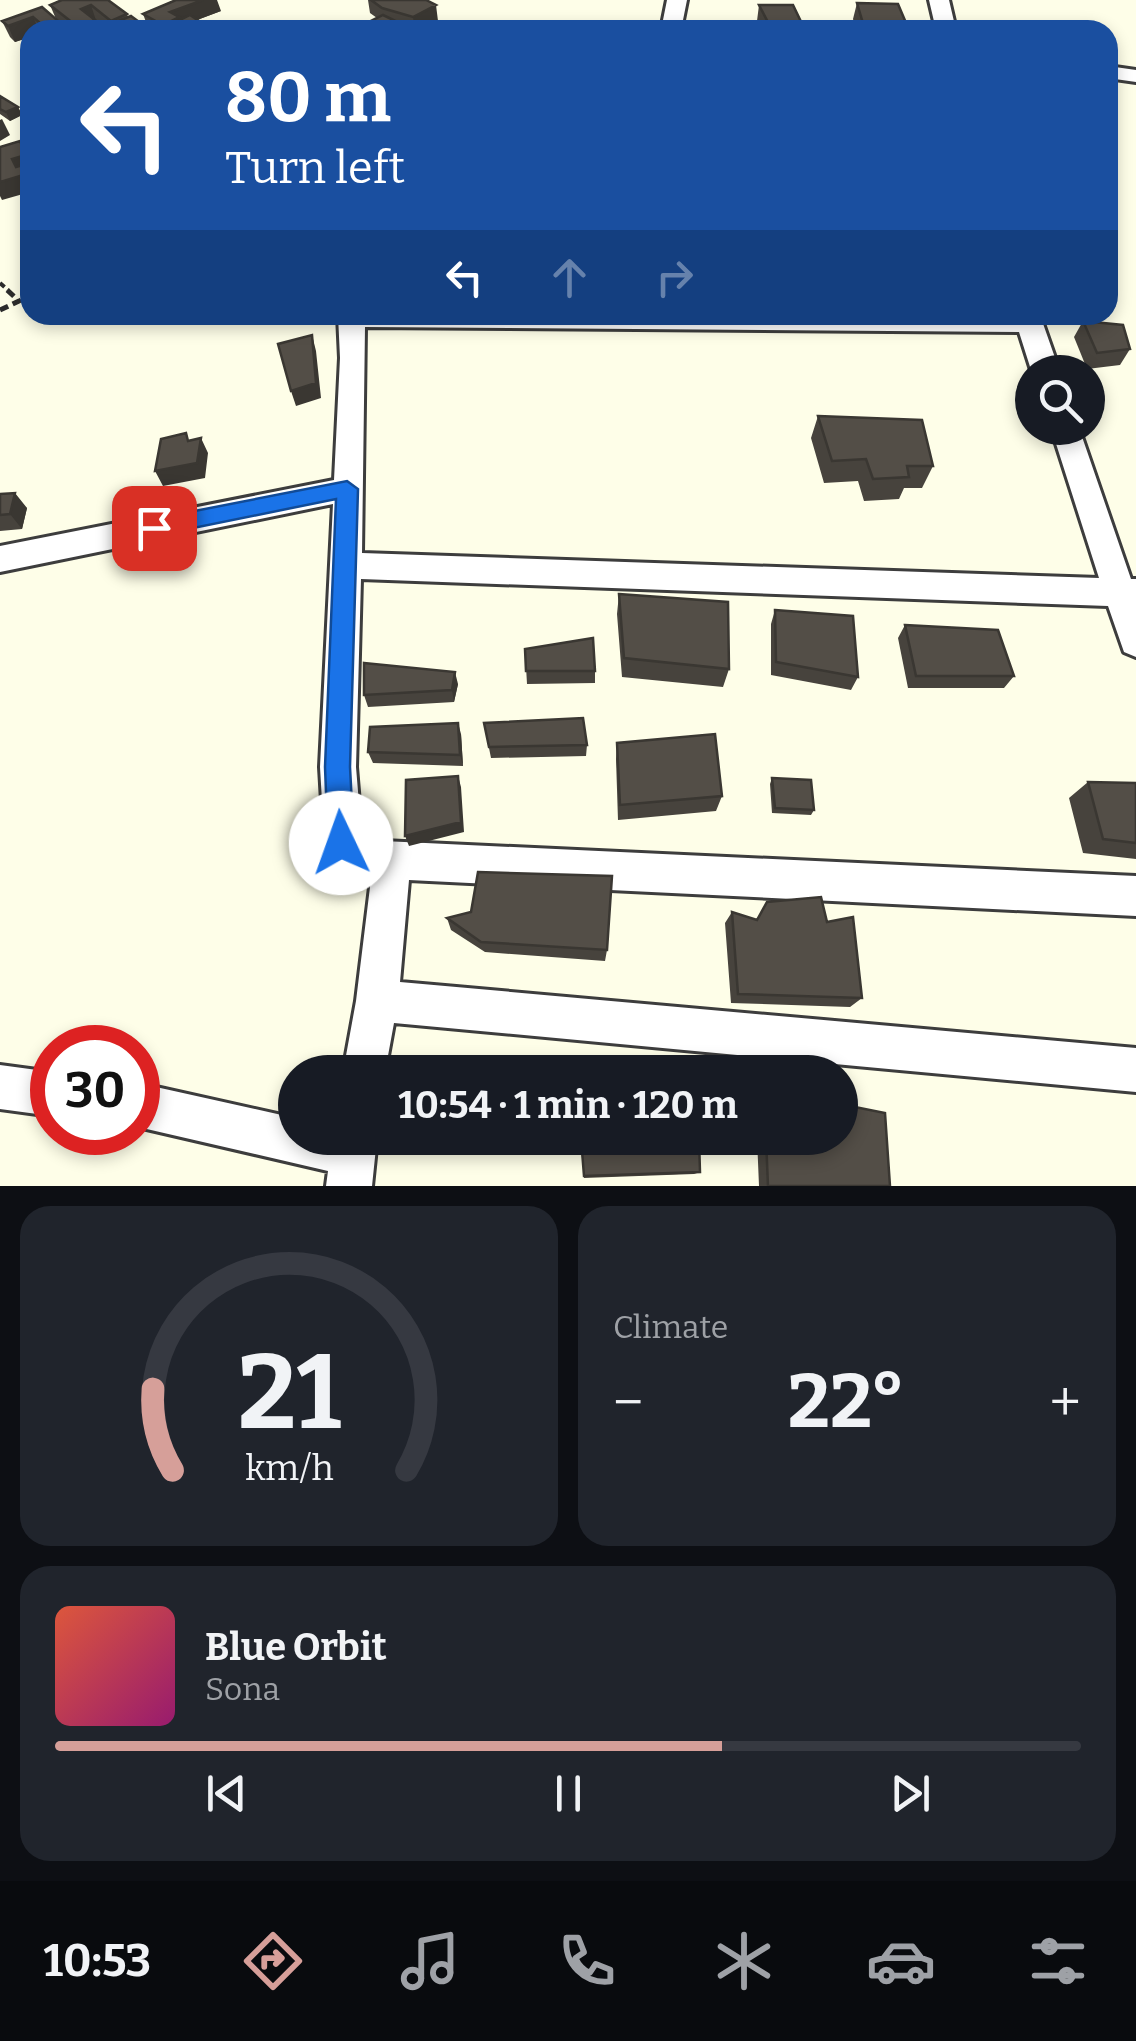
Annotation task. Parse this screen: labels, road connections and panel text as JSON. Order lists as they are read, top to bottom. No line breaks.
{"page":{"turn":["80 m","Turn left"],"limit":"30","trip":"10:54 · 1 min · 120 m","tile":"Climate","heat":["−","22°","+"],"song":["Blue Orbit","Sona"],"tabs":"10:53","gauge":["21","km/h"]}}
